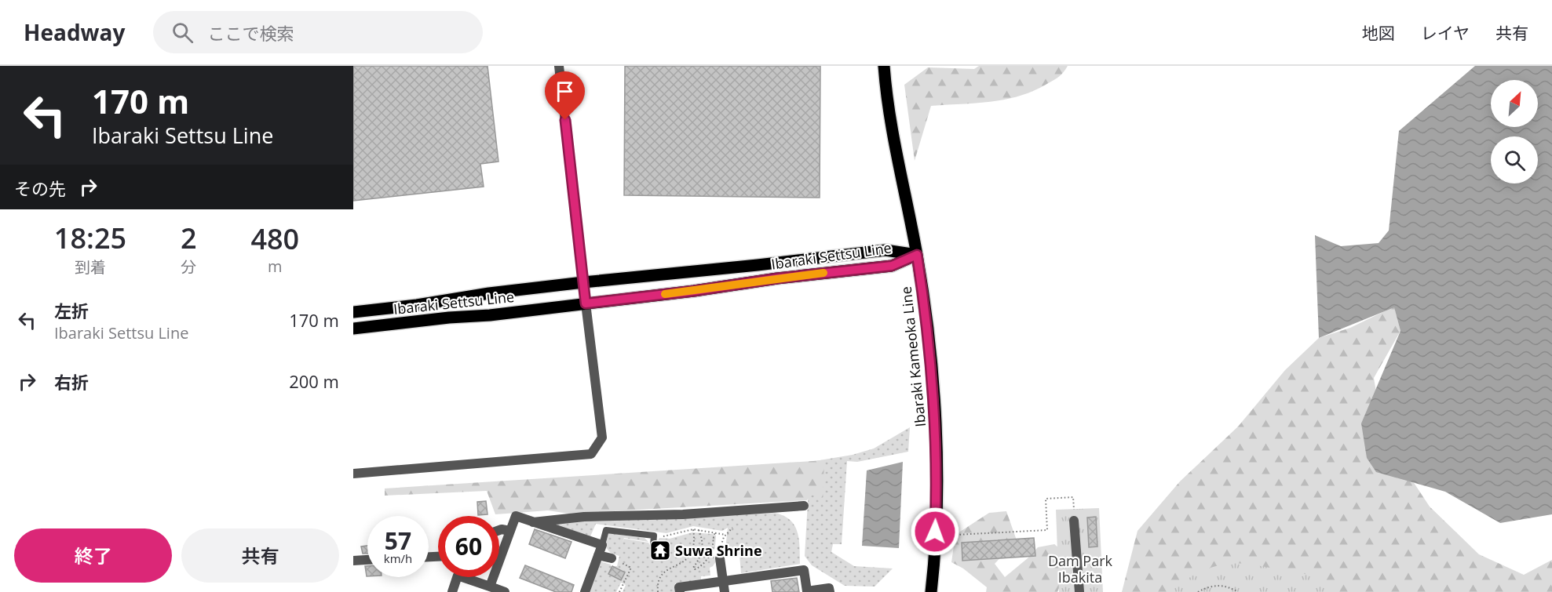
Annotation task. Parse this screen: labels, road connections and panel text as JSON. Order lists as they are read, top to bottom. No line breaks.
{"streets":{"main road":["Ibaraki Settsu Line","Ibaraki Kameoka Line"]},"crossings":[["Ibaraki Settsu Line","Ibaraki Kameoka Line"]],"parks":["Dam Park Ibakita"],"places":{"temple":["Suwa Shrine"]},"north":"top right","page":{"header":"Headway","search":"ここで検索","nav":["地図","レイヤ","共有"],"turn":["170 m","Ibaraki Settsu Line"],"then":"その先","eta":["18:25","到着","2","分","480","m"],"list":[{"name":"左折","note":"Ibaraki Settsu Line","value":"170 m"},{"name":"右折","value":"200 m"}],"speed":"57 km/h","limit":"60","buttons":["終了","共有"]}}
